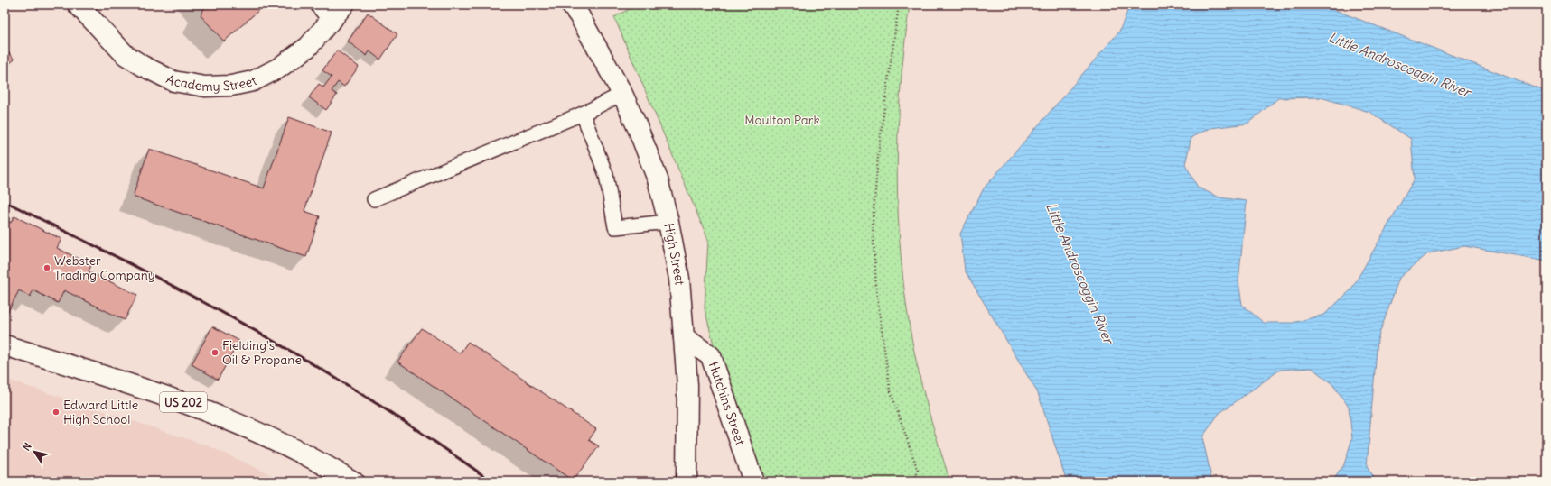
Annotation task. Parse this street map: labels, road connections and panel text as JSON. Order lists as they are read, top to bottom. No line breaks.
{"streets":{"main road":["Academy Street","High Street","US 202","Hutchins Street"]},"crossings":[["High Street","Hutchins Street"]],"water":["Little Androscoggin River"],"parks":["Moulton Park"],"places":["Webster Trading Company","Fielding's Oil & Propane","Edward Little High School"],"north":"top left"}
